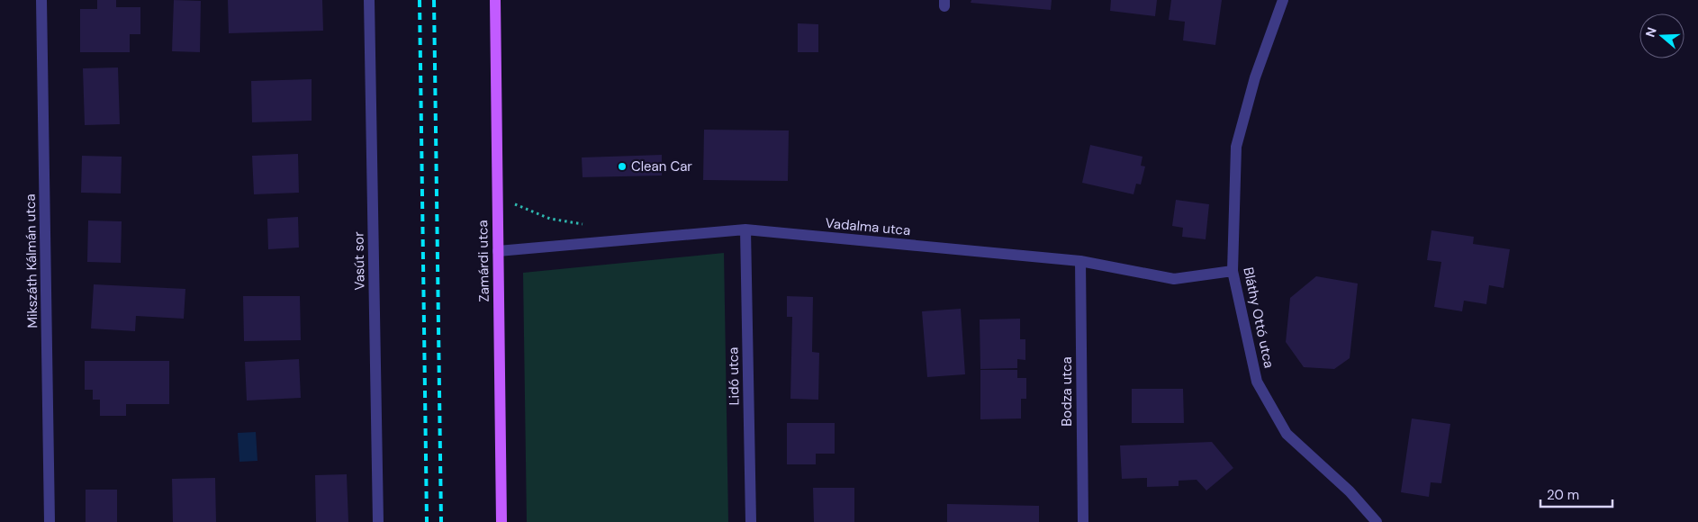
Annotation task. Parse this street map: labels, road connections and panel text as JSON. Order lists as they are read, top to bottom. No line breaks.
{"streets":{"main road":["Zamárdi utca"],"street":["Vadalma utca","Mikszáth Kálmán utca","Vasút sor","Bláthy Ottó utca","Lidó utca","Bodza utca"]},"crossings":[["Vadalma utca","Zamárdi utca"],["Vadalma utca","Bláthy Ottó utca"],["Vadalma utca","Lidó utca"],["Vadalma utca","Bodza utca"]],"places":["Clean Car"],"scale_bar":"20 m","north":"left"}
